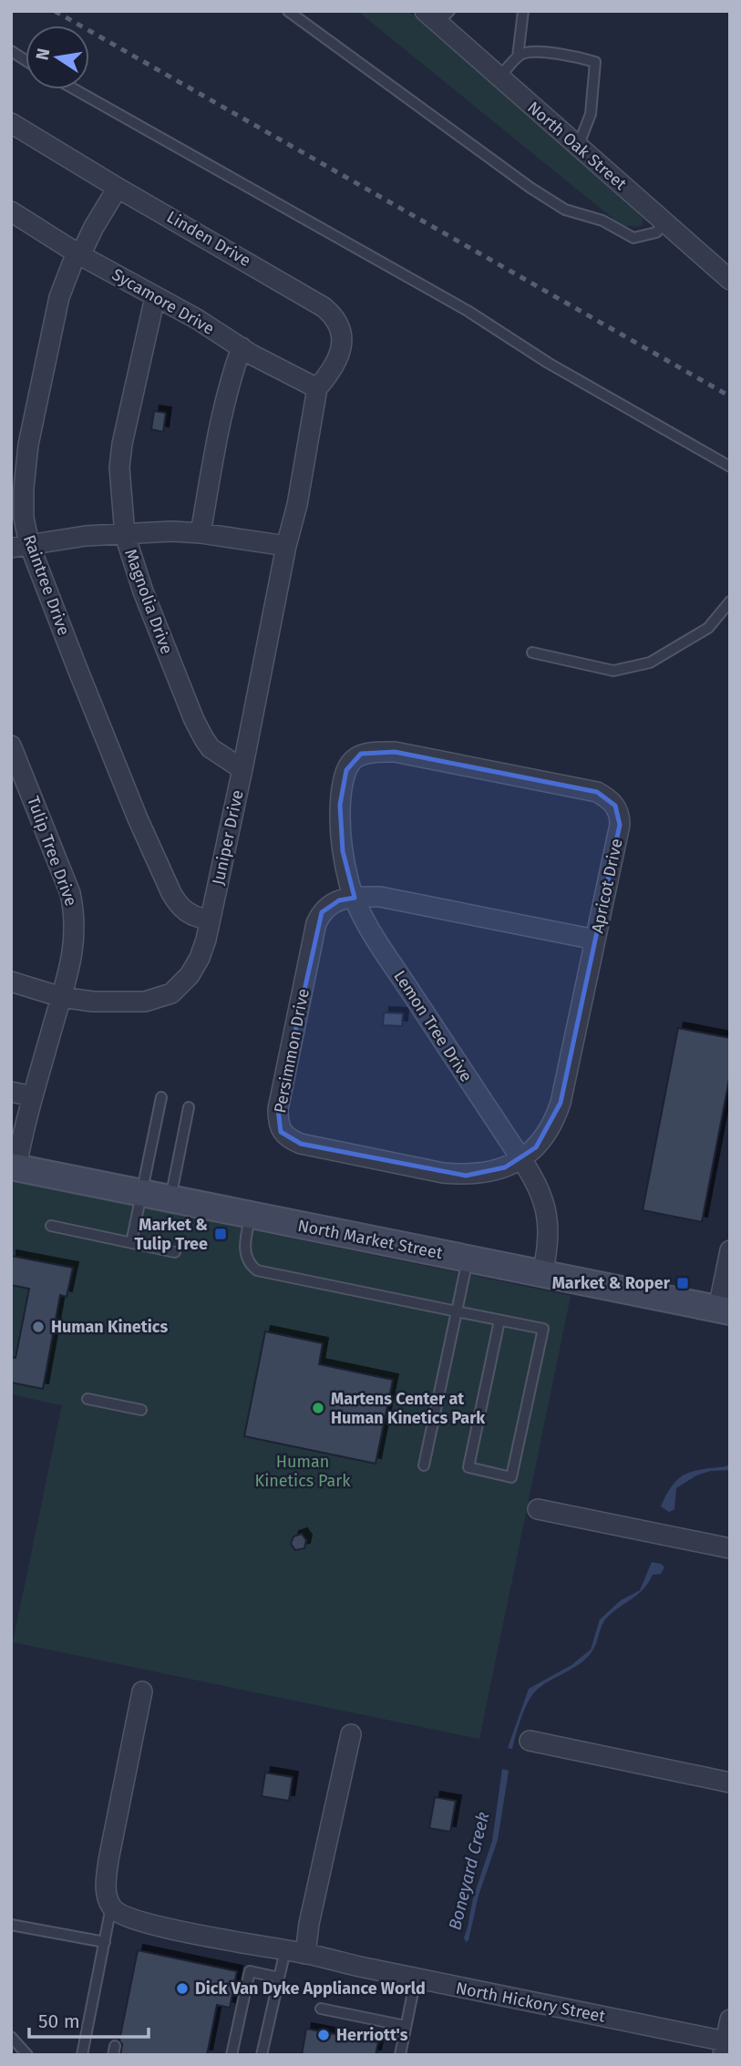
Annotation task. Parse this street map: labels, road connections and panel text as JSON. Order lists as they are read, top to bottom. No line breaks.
{"streets":{"main road":["North Market Street"],"street":["North Oak Street","Linden Drive","Sycamore Drive","Raintree Drive","Magnolia Drive","Juniper Drive","Tulip Tree Drive","Apricot Drive","Lemon Tree Drive","Persimmon Drive","North Hickory Street"]},"crossings":[["Linden Drive","Sycamore Drive"],["Linden Drive","Raintree Drive"],["Linden Drive","Juniper Drive"],["Sycamore Drive","Raintree Drive"],["Sycamore Drive","Magnolia Drive"],["Sycamore Drive","Juniper Drive"],["Raintree Drive","Juniper Drive"],["Magnolia Drive","Juniper Drive"],["Juniper Drive","Tulip Tree Drive"],["Apricot Drive","Lemon Tree Drive"],["Apricot Drive","Persimmon Drive"],["Lemon Tree Drive","Persimmon Drive"],["Lemon Tree Drive","North Market Street"]],"water":["Boneyard Creek"],"parks":["Human Kinetics Park"],"places":{"transit":["Market & Tulip Tree","Market & Roper"],"other":["Human Kinetics","Martens Center at Human Kinetics Park","Dick Van Dyke Appliance World","Herriott's"]},"scale_bar":"50 m","north":"left"}
